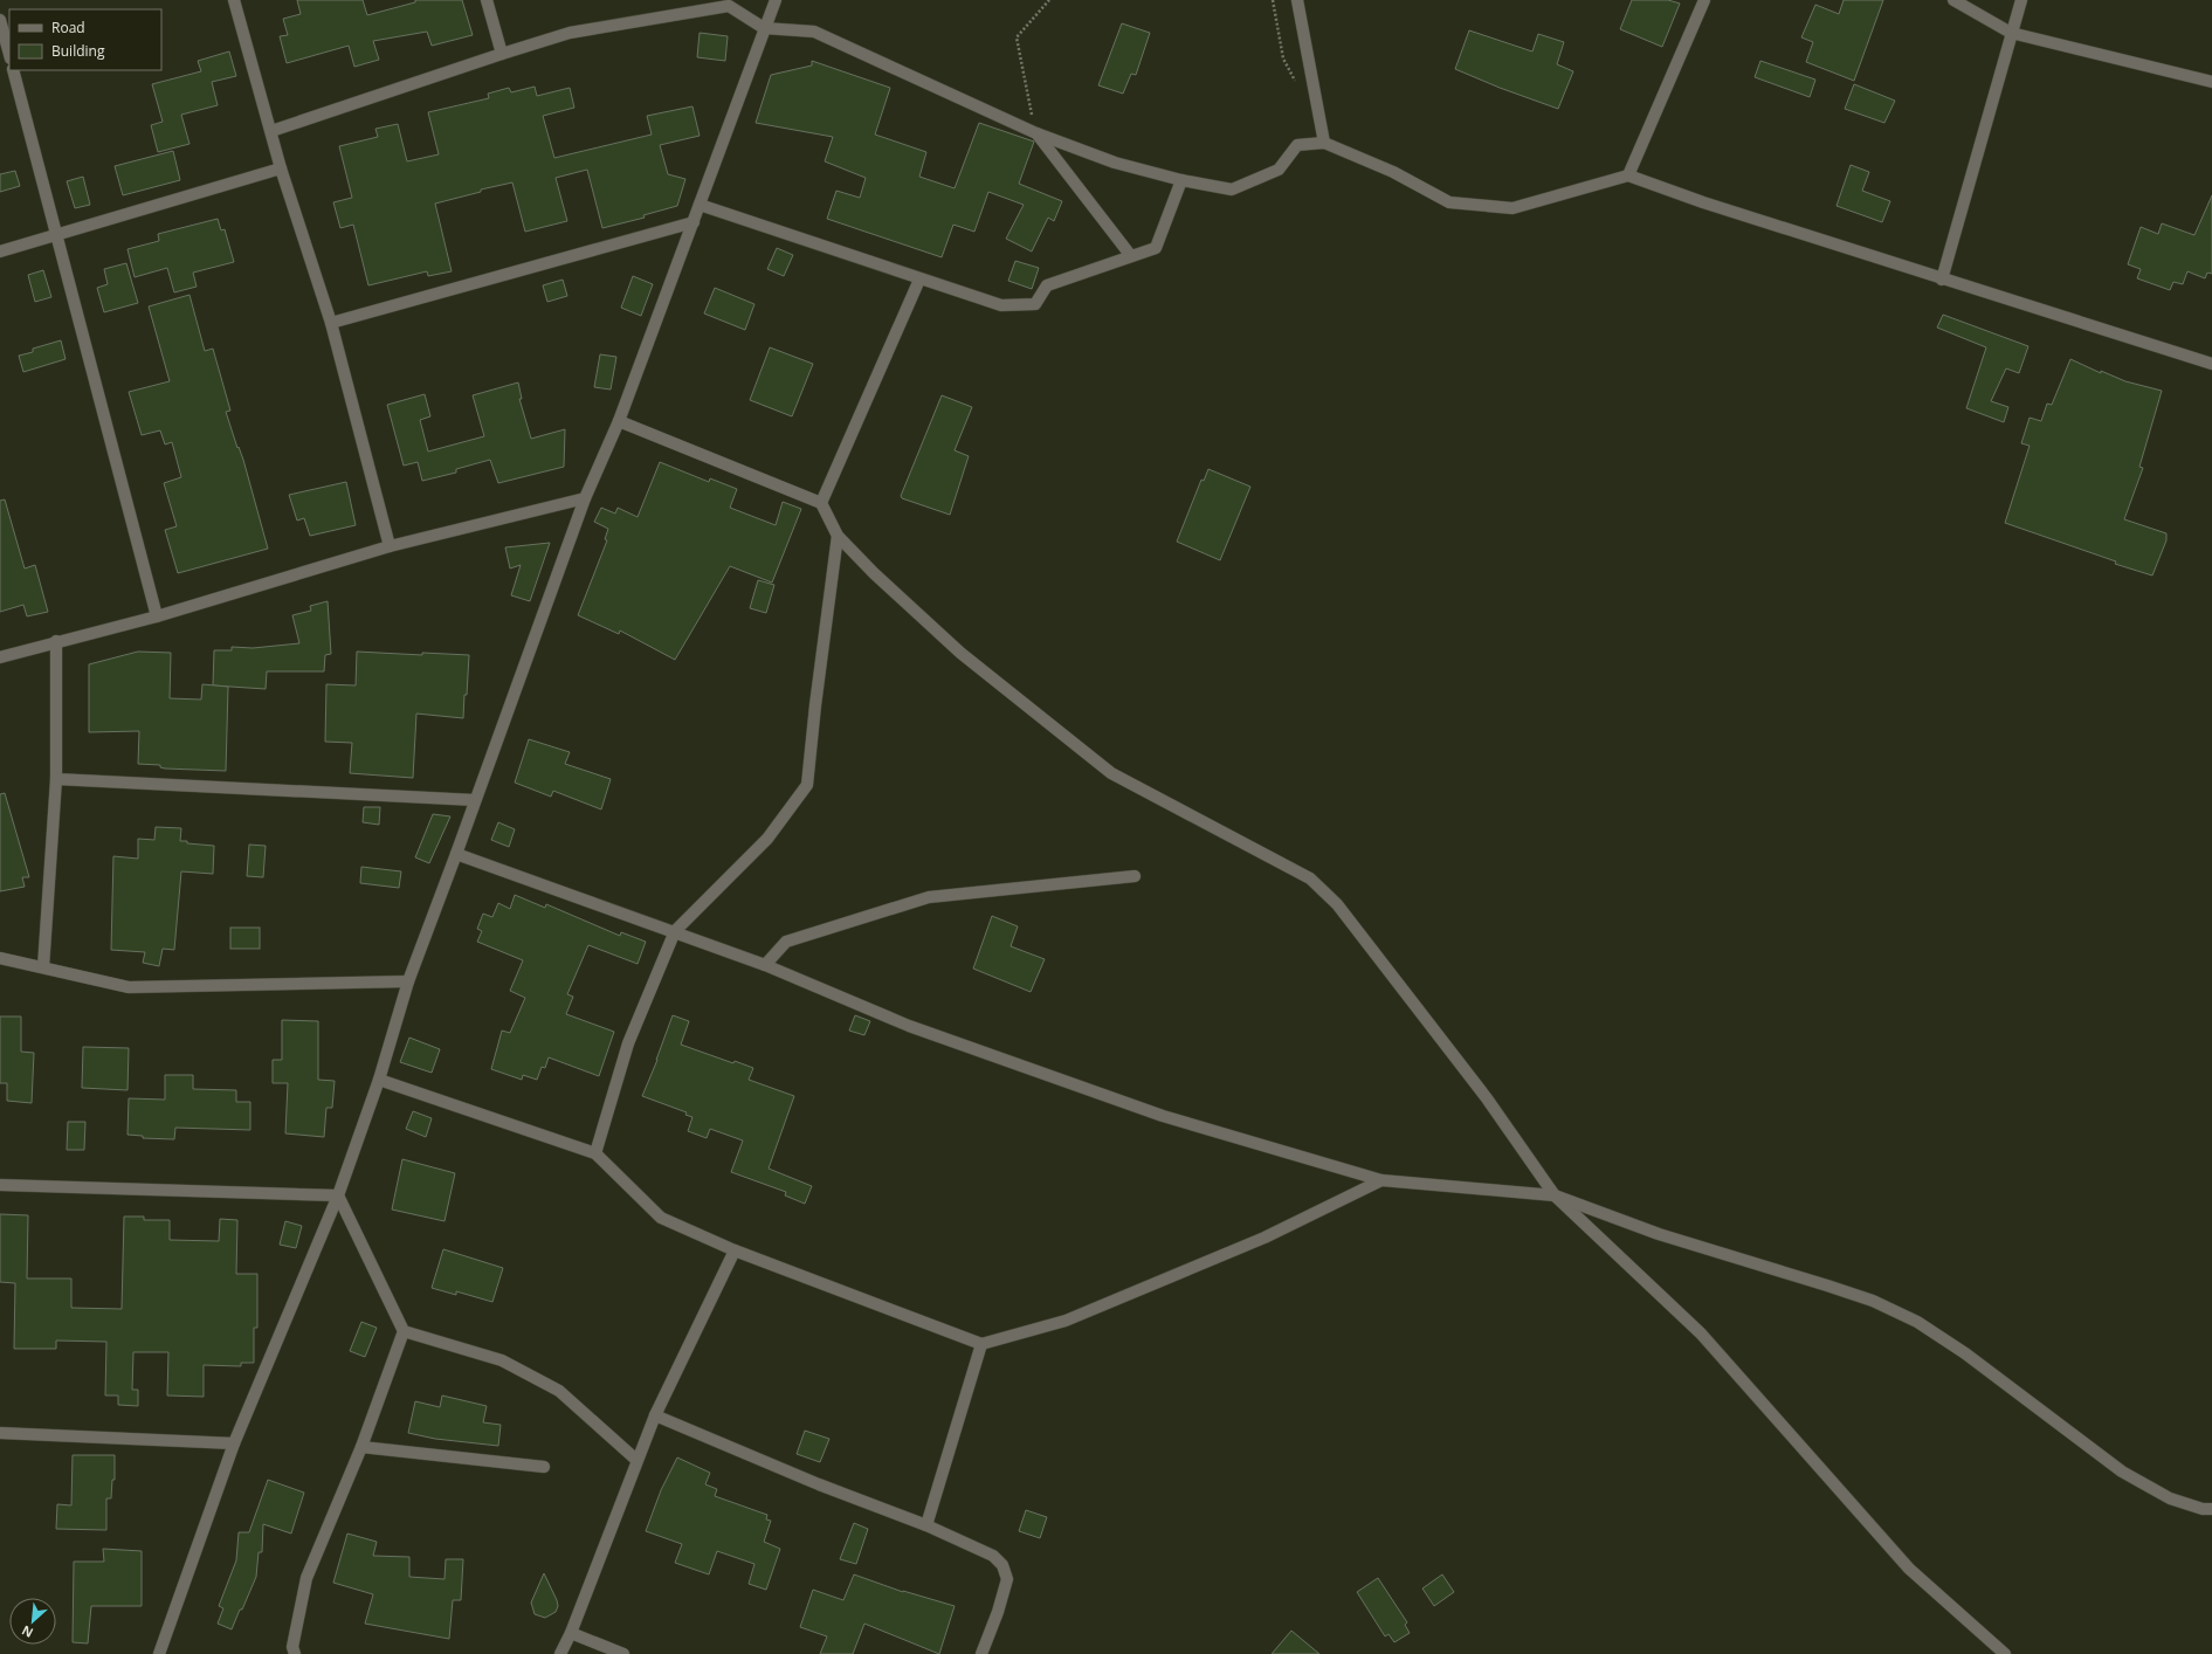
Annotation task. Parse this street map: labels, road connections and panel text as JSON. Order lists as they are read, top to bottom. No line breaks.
{"legend":["Road","Building"],"north":"bottom left"}
